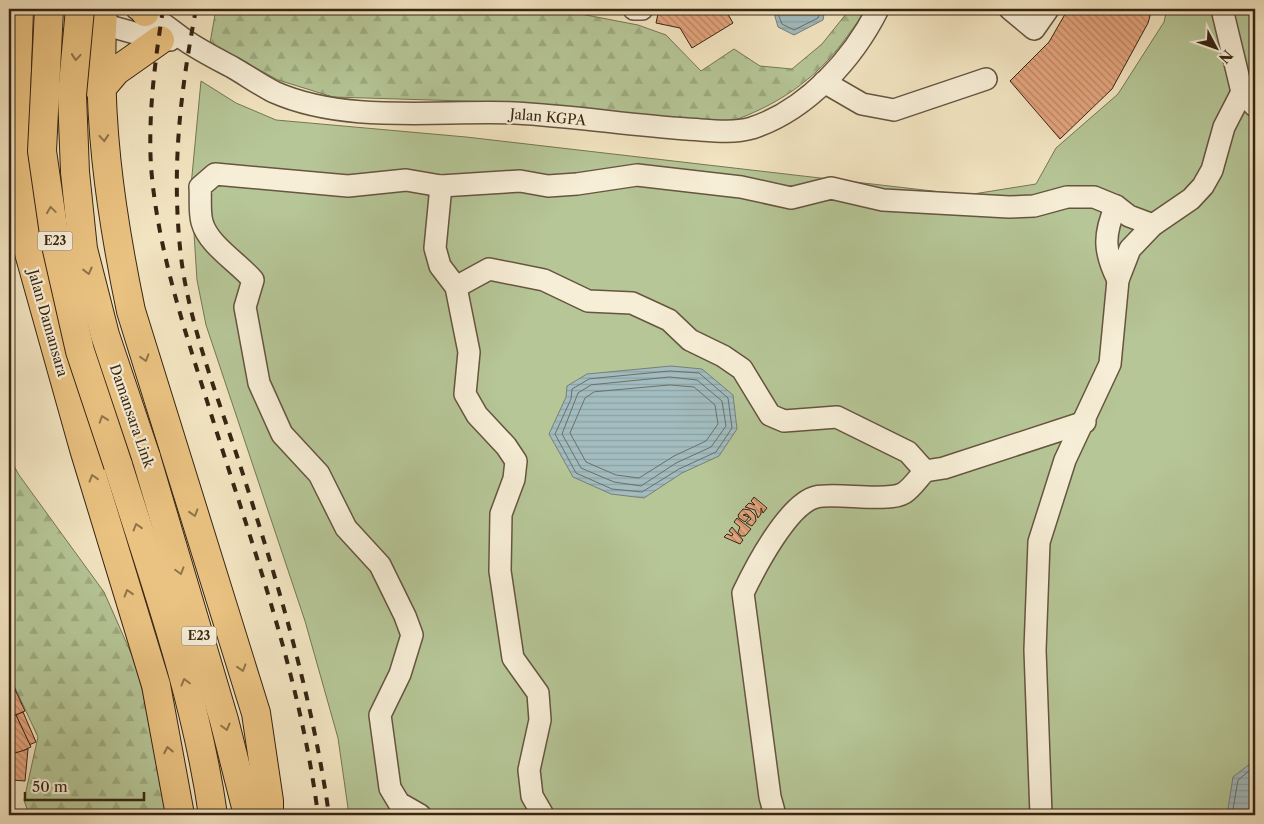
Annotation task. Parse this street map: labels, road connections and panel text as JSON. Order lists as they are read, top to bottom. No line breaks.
{"streets":{"main road":["E23","Jalan Damansara","Damansara Link"],"lane":["Jalan KGPA"]},"scale_bar":"50 m","north":"bottom right"}
